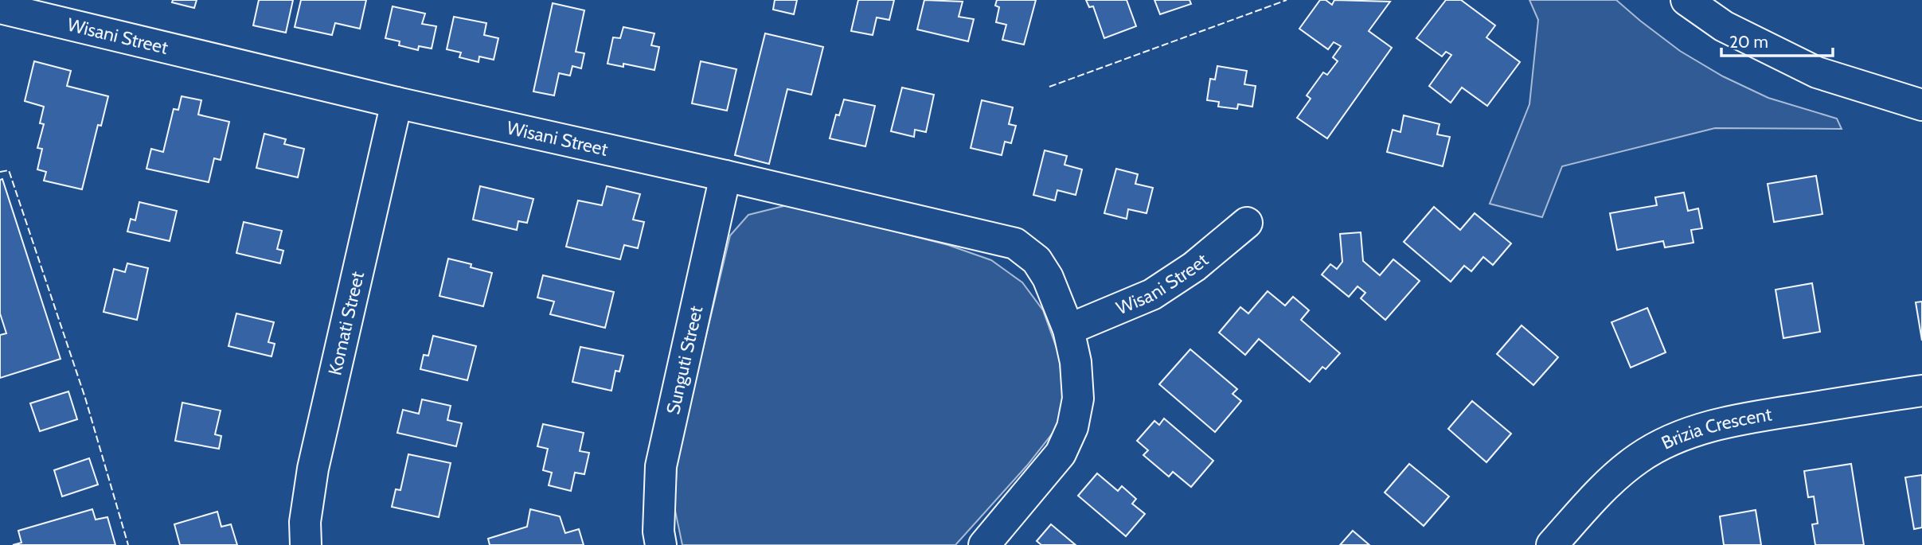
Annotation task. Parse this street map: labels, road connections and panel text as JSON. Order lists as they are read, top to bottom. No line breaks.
{"streets":{"street":["Wisani Street","Komati Street","Sunguti Street","Brizia Crescent"]},"crossings":[["Wisani Street","Komati Street"],["Wisani Street","Sunguti Street"]],"scale_bar":"20 m"}
